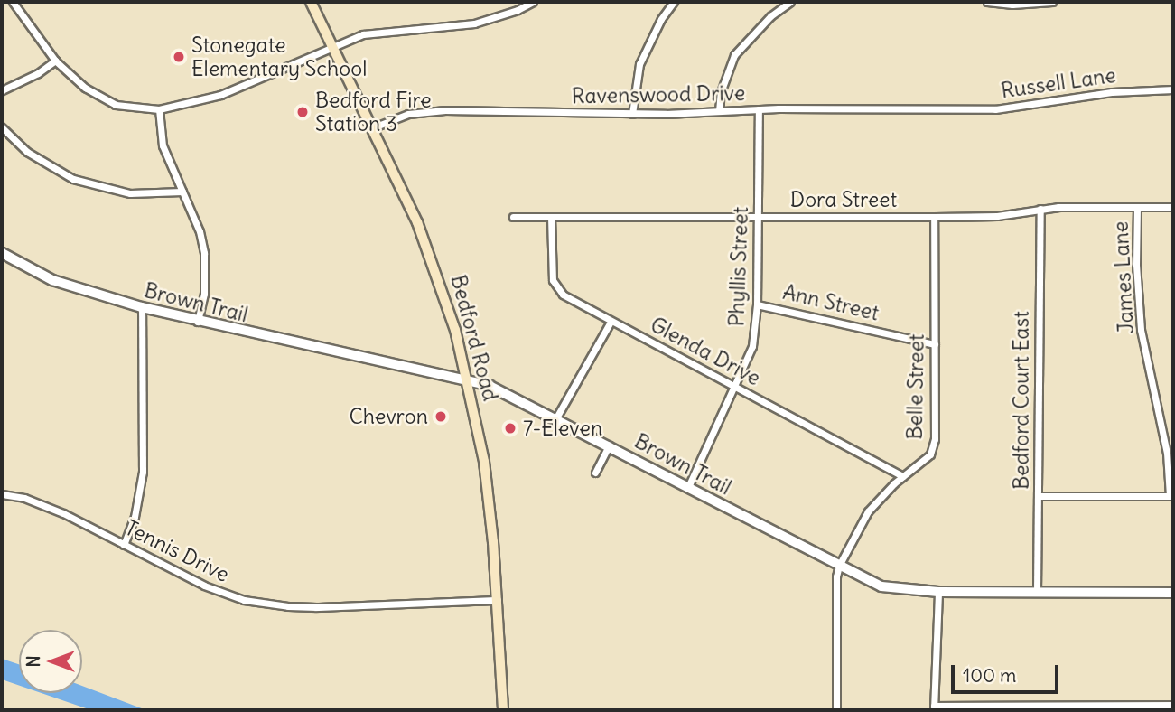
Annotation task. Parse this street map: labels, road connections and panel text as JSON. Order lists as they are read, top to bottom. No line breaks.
{"streets":{"main road":["Bedford Road"],"street":["Russell Lane","Ravenswood Drive","Dora Street","Phyllis Street","James Lane","Brown Trail","Ann Street","Glenda Drive","Belle Street","Bedford Court East","Tennis Drive"]},"crossings":[["Russell Lane","Ravenswood Drive"],["Ravenswood Drive","Phyllis Street"],["Ravenswood Drive","Bedford Road"],["Dora Street","Phyllis Street"],["Dora Street","James Lane"],["Dora Street","Glenda Drive"],["Dora Street","Belle Street"],["Dora Street","Bedford Court East"],["Phyllis Street","Brown Trail"],["Phyllis Street","Ann Street"],["Phyllis Street","Glenda Drive"],["Brown Trail","Bedford Road"],["Brown Trail","Belle Street"],["Brown Trail","Bedford Court East"],["Ann Street","Belle Street"],["Bedford Road","Tennis Drive"],["Glenda Drive","Belle Street"]],"places":["Stonegate Elementary School","Bedford Fire Station 3","Chevron","7-Eleven"],"scale_bar":"100 m","north":"left"}
